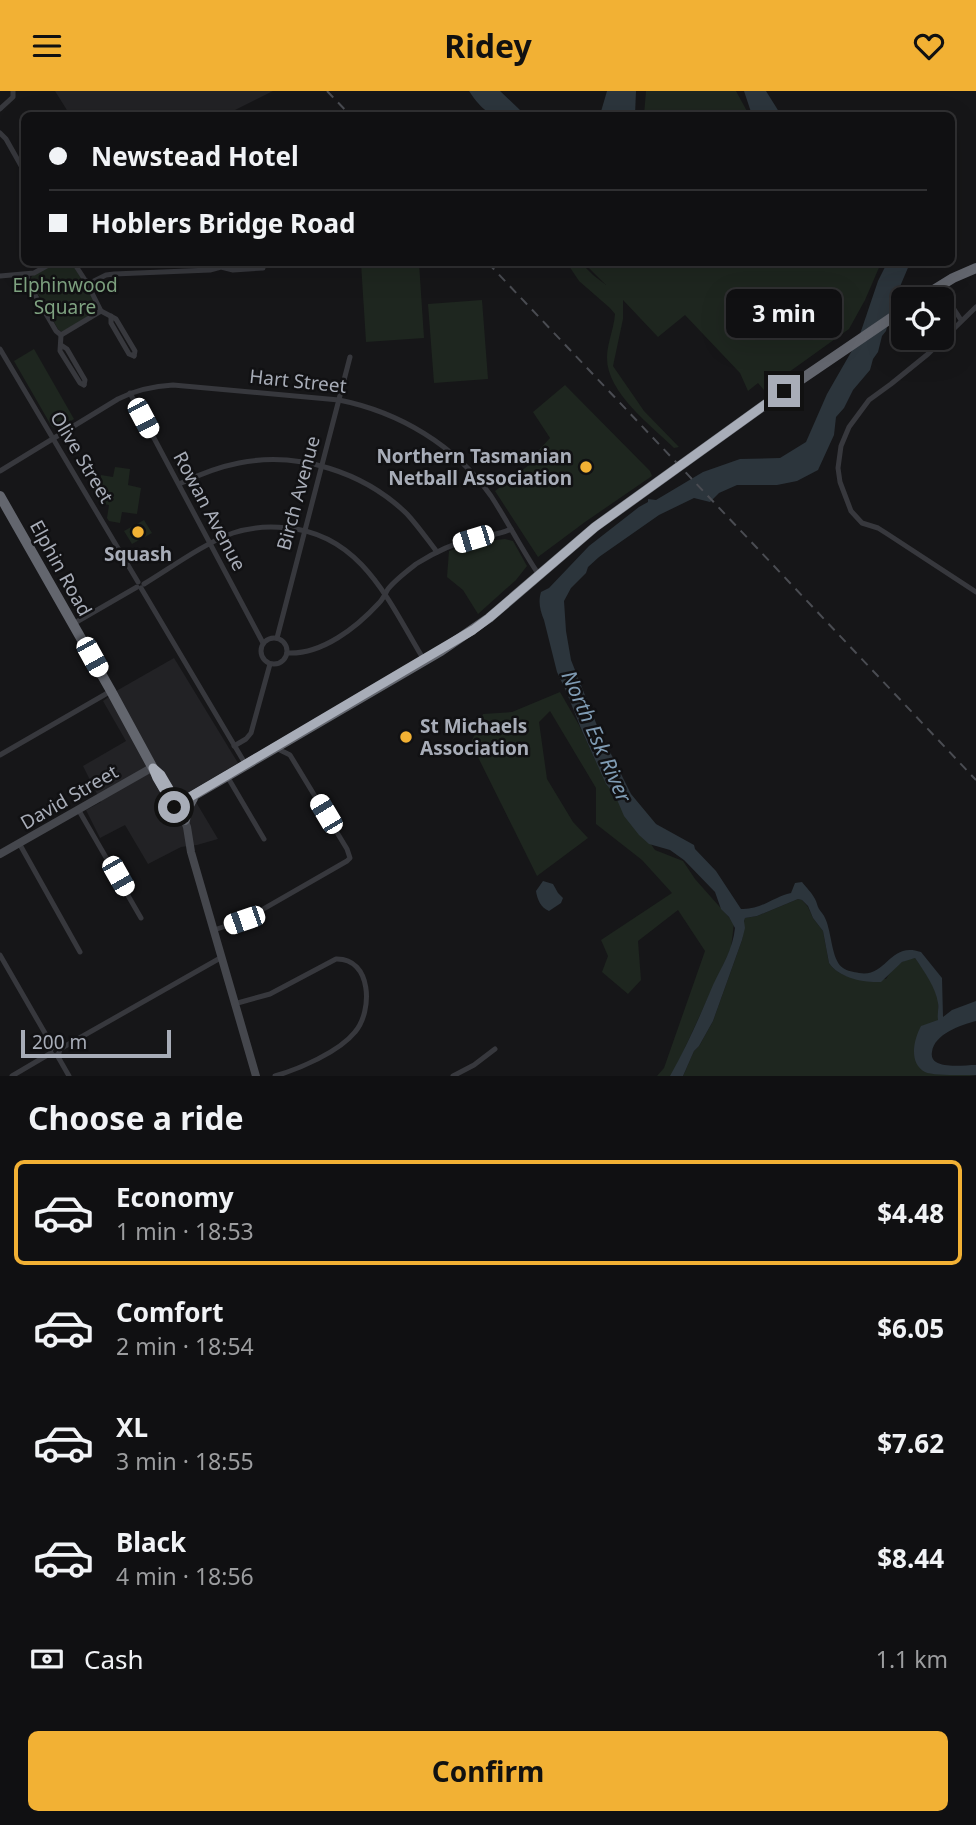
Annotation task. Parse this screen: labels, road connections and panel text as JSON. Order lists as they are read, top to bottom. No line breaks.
{"streets":{"highway":["Elphin Road"],"street":["Hart Street","Olive Street","Birch Avenue","Rowan Avenue","David Street"]},"crossings":[["Hart Street","Olive Street"],["Hart Street","Birch Avenue"],["Hart Street","Rowan Avenue"],["Birch Avenue","Rowan Avenue"],["Elphin Road","David Street"]],"water":["North Esk River"],"parks":["Elphinwood Square"],"places":["Northern Tasmanian Netball Association","Squash","St Michaels Association"],"scale_bar":"200 m","page":{"header":"Ridey","banner":["Newstead Hotel","Hoblers Bridge Road"],"bubble":"3 min","scale":"200 m","heading":"Choose a ride","list":[{"name":"Economy","note":"1 min · 18:53","value":"$4.48"},{"name":"Comfort","note":"2 min · 18:54","value":"$6.05"},{"name":"XL","note":"3 min · 18:55","value":"$7.62"},{"name":"Black","note":"4 min · 18:56","value":"$8.44"}],"pay":["Cash","1.1 km"],"buttons":"Confirm"}}
